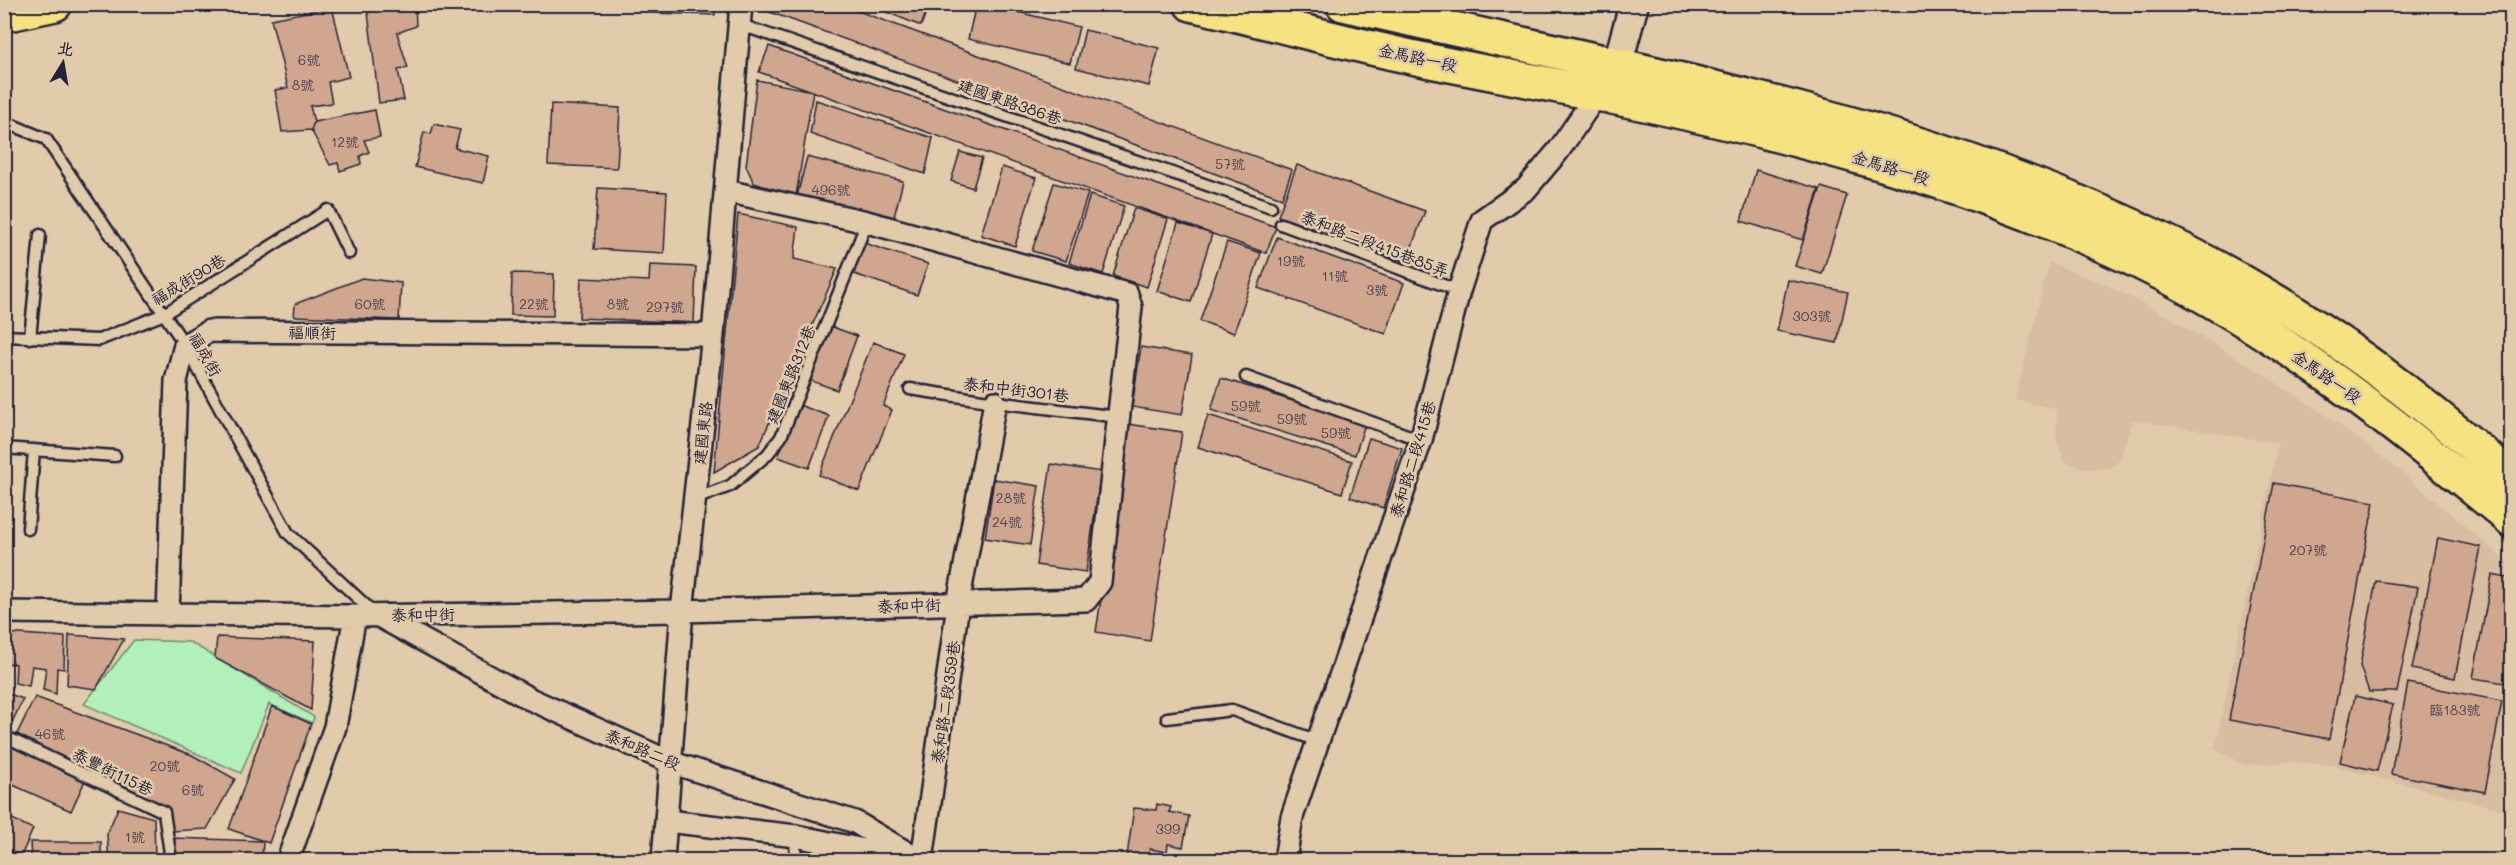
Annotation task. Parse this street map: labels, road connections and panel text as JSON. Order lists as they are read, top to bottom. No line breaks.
{"streets":{"main road":["金馬路一段"],"street":["福順街","建國東路","泰和路二段415巷","泰和中街","泰和路二段359巷","泰和路二段"],"lane":["建國東路386巷","泰和路二段415巷85弄","福成街90巷","福成街","建國東路312巷","泰和中街301巷","泰豐街115巷"]},"crossings":[["金馬路一段","泰和路二段415巷"],["建國東路386巷","建國東路"],["泰和路二段415巷85弄","泰和路二段415巷"],["福成街90巷","福成街"],["福順街","福成街"],["福順街","建國東路"],["福成街","泰和中街"],["福成街","泰和路二段"],["建國東路312巷","建國東路"],["建國東路312巷","泰和中街"],["泰和中街301巷","泰和中街"],["泰和中街301巷","泰和路二段359巷"],["建國東路","泰和中街"],["建國東路","泰和路二段"],["泰和中街","泰和路二段359巷"],["泰和中街","泰和路二段"],["泰和路二段359巷","泰和路二段"]],"house_numbers":["6號","8號","12號","57號","496號","19號","11號","3號","60號","22號","8號","297號","303號","59號","59號","59號","28號","24號","207號","臨183號","46號","20號","6號","399","1號"],"north":"top"}
